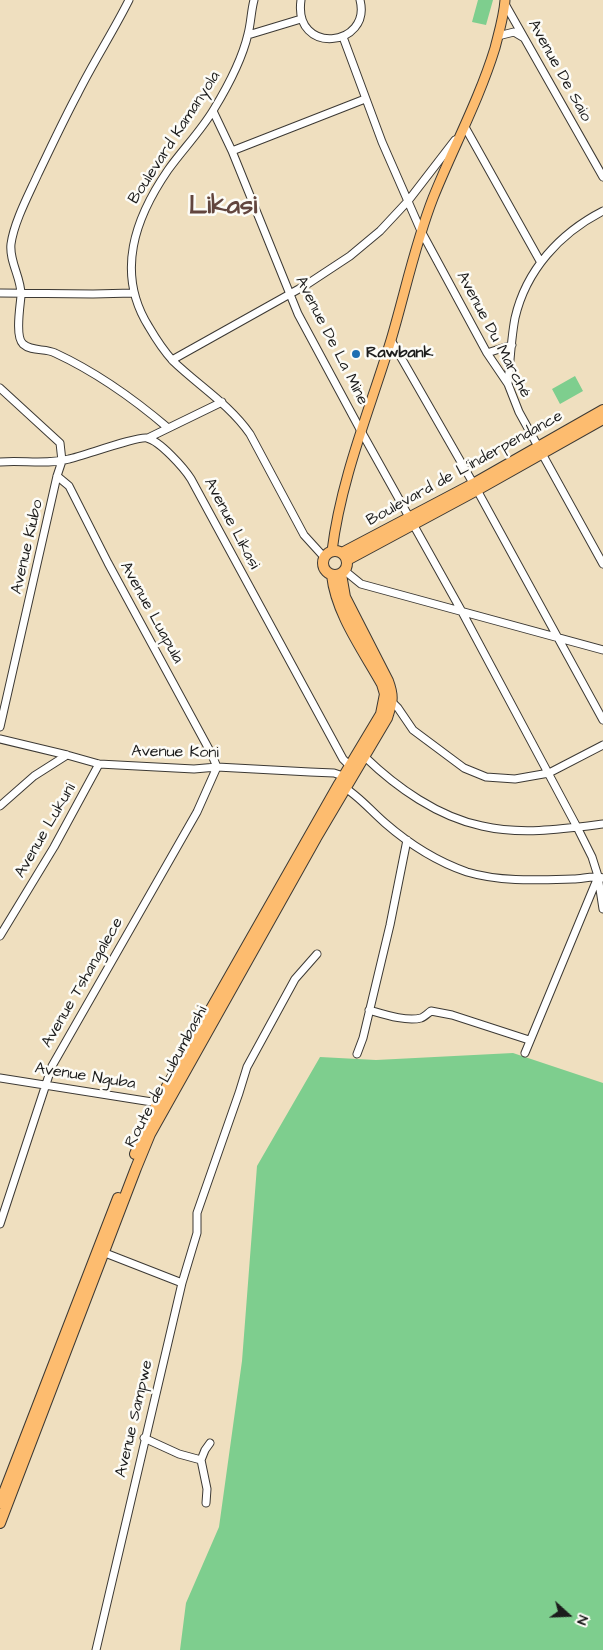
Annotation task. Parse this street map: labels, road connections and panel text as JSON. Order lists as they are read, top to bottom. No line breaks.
{"streets":{"highway":["Boulevard de L'inderpendance","Route de Lubumbashi"],"street":["Avenue De Saio","Boulevard Kamanyola","Avenue Du Marché","Avenue De La Mine","Avenue Likasi","Avenue Kiubo","Avenue Luapula","Avenue Koni","Avenue Lukuni","Avenue Tshangalece","Avenue Nguba","Avenue Sampwe"]},"crossings":[["Boulevard Kamanyola","Avenue De La Mine"],["Boulevard Kamanyola","Boulevard de L'inderpendance"],["Avenue Du Marché","Boulevard de L'inderpendance"],["Avenue De La Mine","Boulevard de L'inderpendance"],["Avenue De La Mine","Avenue Likasi"],["Avenue Likasi","Avenue Koni"],["Avenue Likasi","Route de Lubumbashi"],["Avenue Kiubo","Avenue Luapula"],["Avenue Luapula","Avenue Koni"],["Avenue Luapula","Avenue Tshangalece"],["Avenue Koni","Avenue Lukuni"],["Avenue Koni","Avenue Tshangalece"],["Avenue Koni","Route de Lubumbashi"],["Avenue Tshangalece","Avenue Nguba"],["Avenue Nguba","Route de Lubumbashi"]],"districts":["Likasi"],"places":["Rawbank"],"north":"right"}
